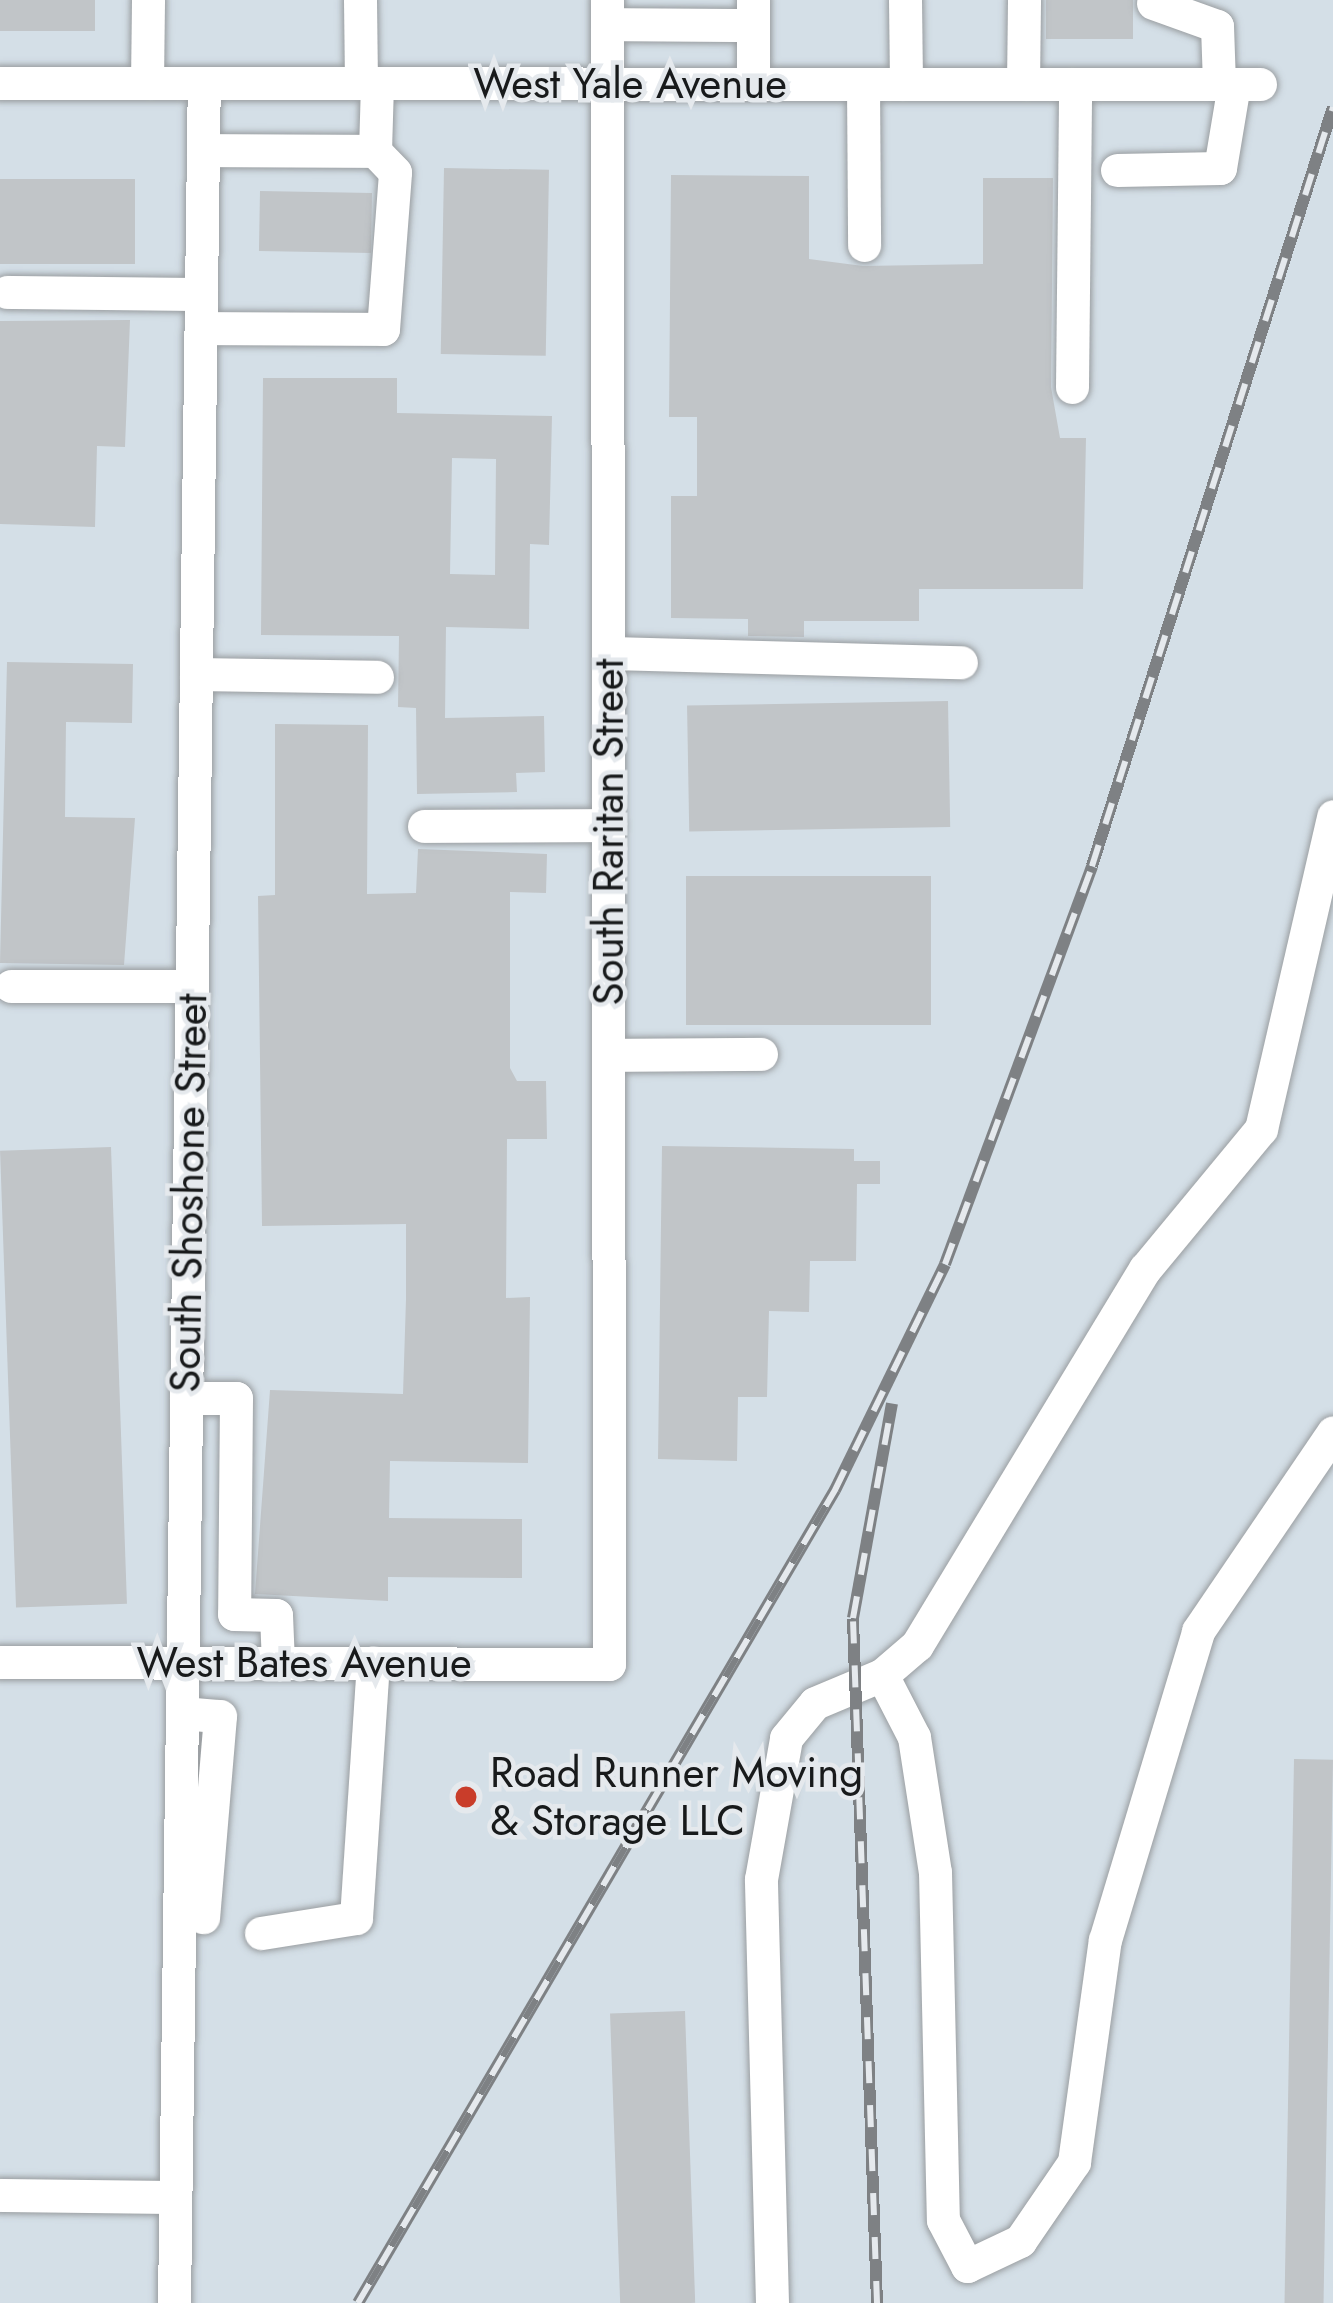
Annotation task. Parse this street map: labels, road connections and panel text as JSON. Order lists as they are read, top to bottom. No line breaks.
{"streets":{"street":["West Yale Avenue","South Raritan Street","South Shoshone Street","West Bates Avenue"]},"crossings":[["West Yale Avenue","South Raritan Street"],["West Yale Avenue","South Shoshone Street"],["South Raritan Street","West Bates Avenue"],["South Shoshone Street","West Bates Avenue"]],"places":["Road Runner Moving & Storage LLC"]}
